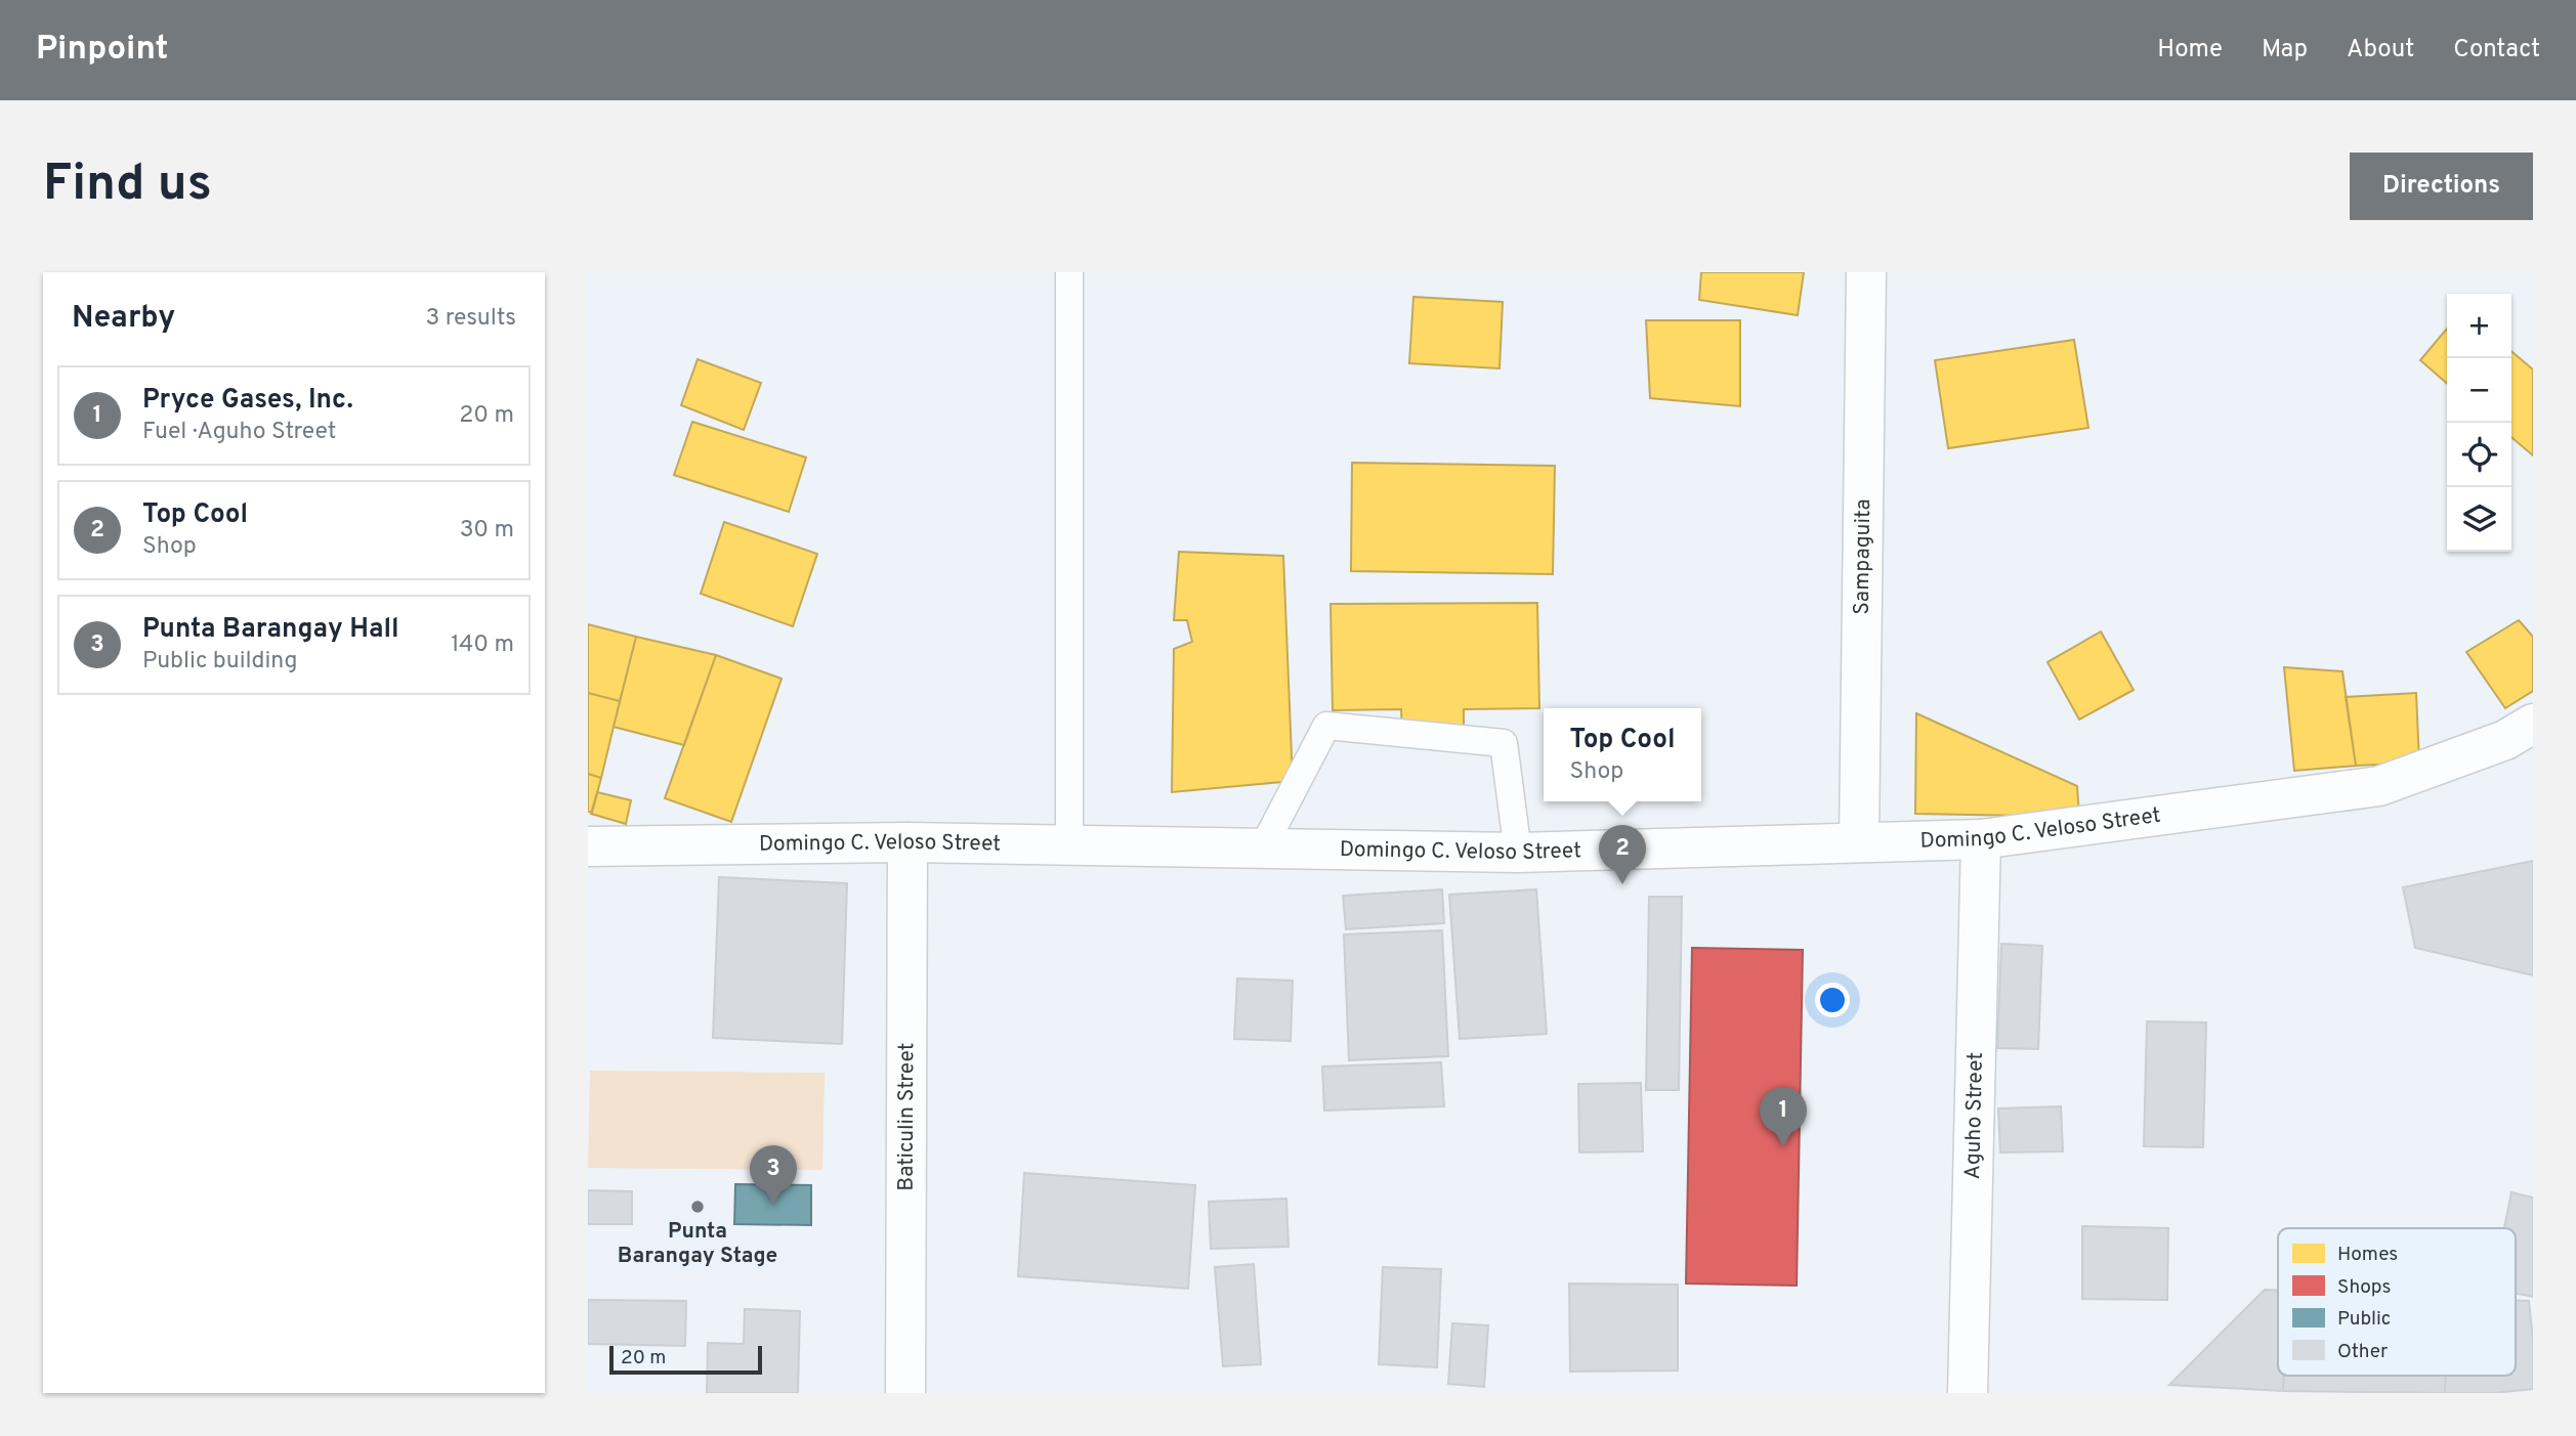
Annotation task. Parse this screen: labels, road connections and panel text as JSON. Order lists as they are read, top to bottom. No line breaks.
{"streets":{"main road":["Sampaguita","Domingo C. Veloso Street","Aguho Street","Baticulin Street"]},"crossings":[["Sampaguita","Domingo C. Veloso Street"],["Domingo C. Veloso Street","Aguho Street"],["Domingo C. Veloso Street","Baticulin Street"]],"places":["Punta Barangay Stage"],"legend":["Homes","Shops","Public","Other"],"scale_bar":"20 m","page":{"header":"Pinpoint","nav":["Home","Map","About","Contact"],"buttons":"Directions","title":"Find us","heading":["Nearby","3 results"],"map_buttons":["+","−"],"list":[{"mark":"1","name":"Pryce Gases, Inc.","note":"Fuel · Aguho Street","value":"20 m"},{"mark":"2","name":"Top Cool","note":"Shop","value":"30 m"},{"mark":"3","name":"Punta Barangay Hall","note":"Public building","value":"140 m"}],"popup":["Top Cool","Shop"],"pins":["2","1","3"],"scale":"20 m"}}
